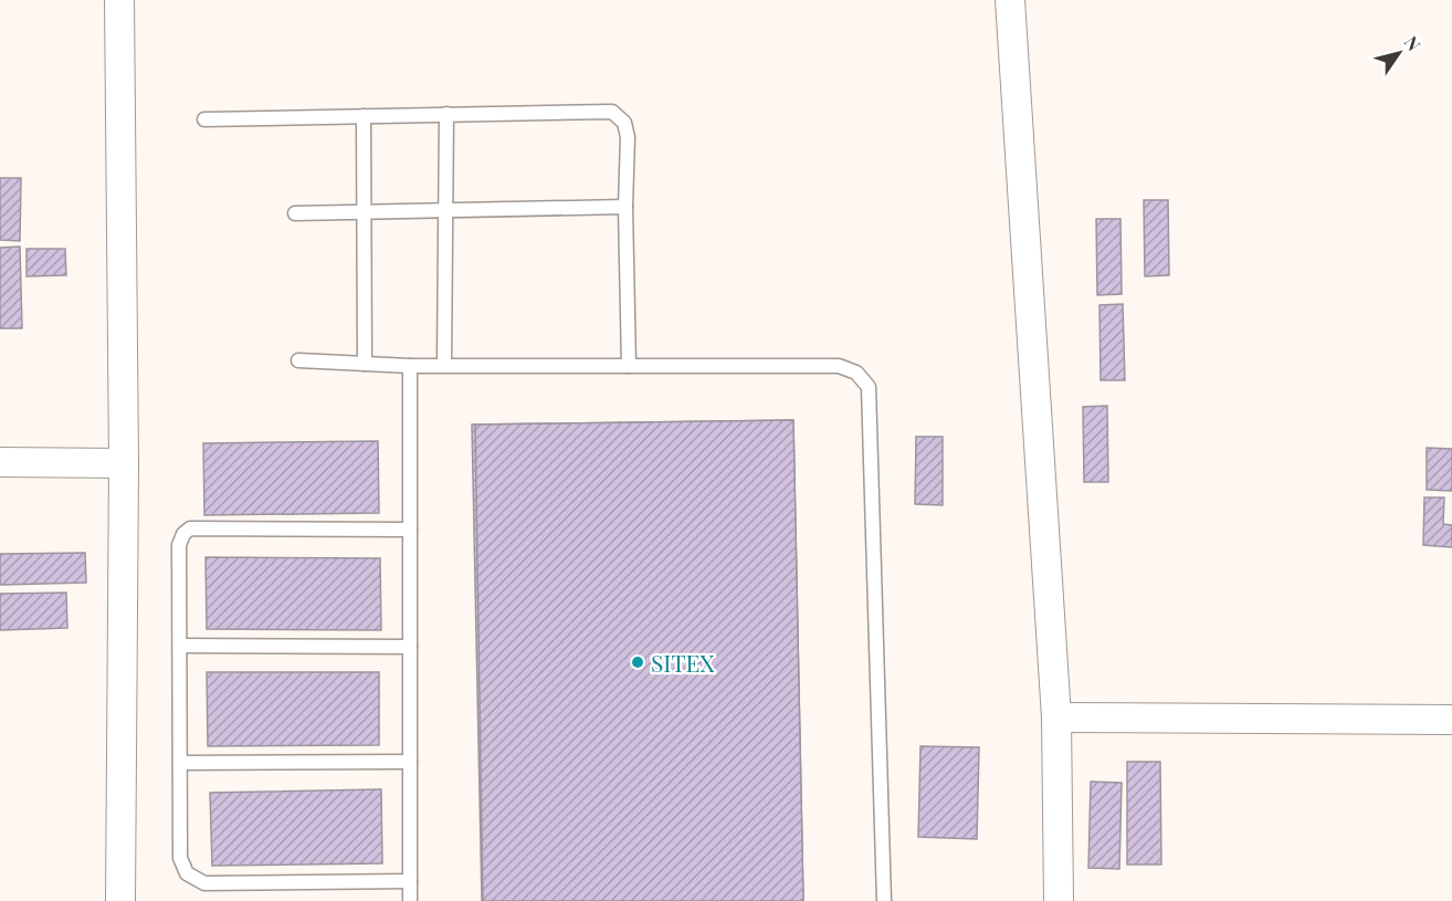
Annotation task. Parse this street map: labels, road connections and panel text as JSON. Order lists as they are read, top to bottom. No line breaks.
{"places":["SITEX"],"north":"top right"}
